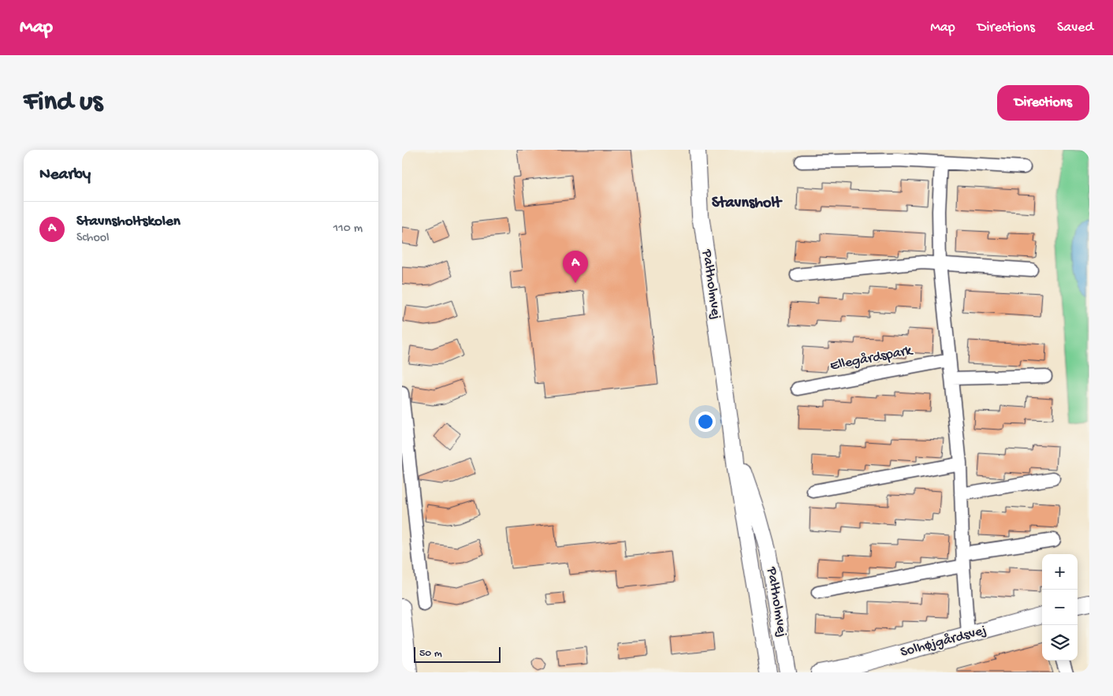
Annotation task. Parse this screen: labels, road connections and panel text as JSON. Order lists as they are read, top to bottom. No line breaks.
{"streets":{"street":["Paltholmvej","Ellegårdspark","Solhøjgårdsvej"]},"districts":["Stavnsholt"],"scale_bar":"50 m","page":{"header":"Map","nav":["Map","Directions","Saved"],"buttons":"Directions","title":"Find us","heading":"Nearby","list":[{"mark":"A","name":"Stavnsholtskolen","note":"School","value":"110 m"}],"pins":"A","map_buttons":["+","−"],"scale":"50 m"}}
